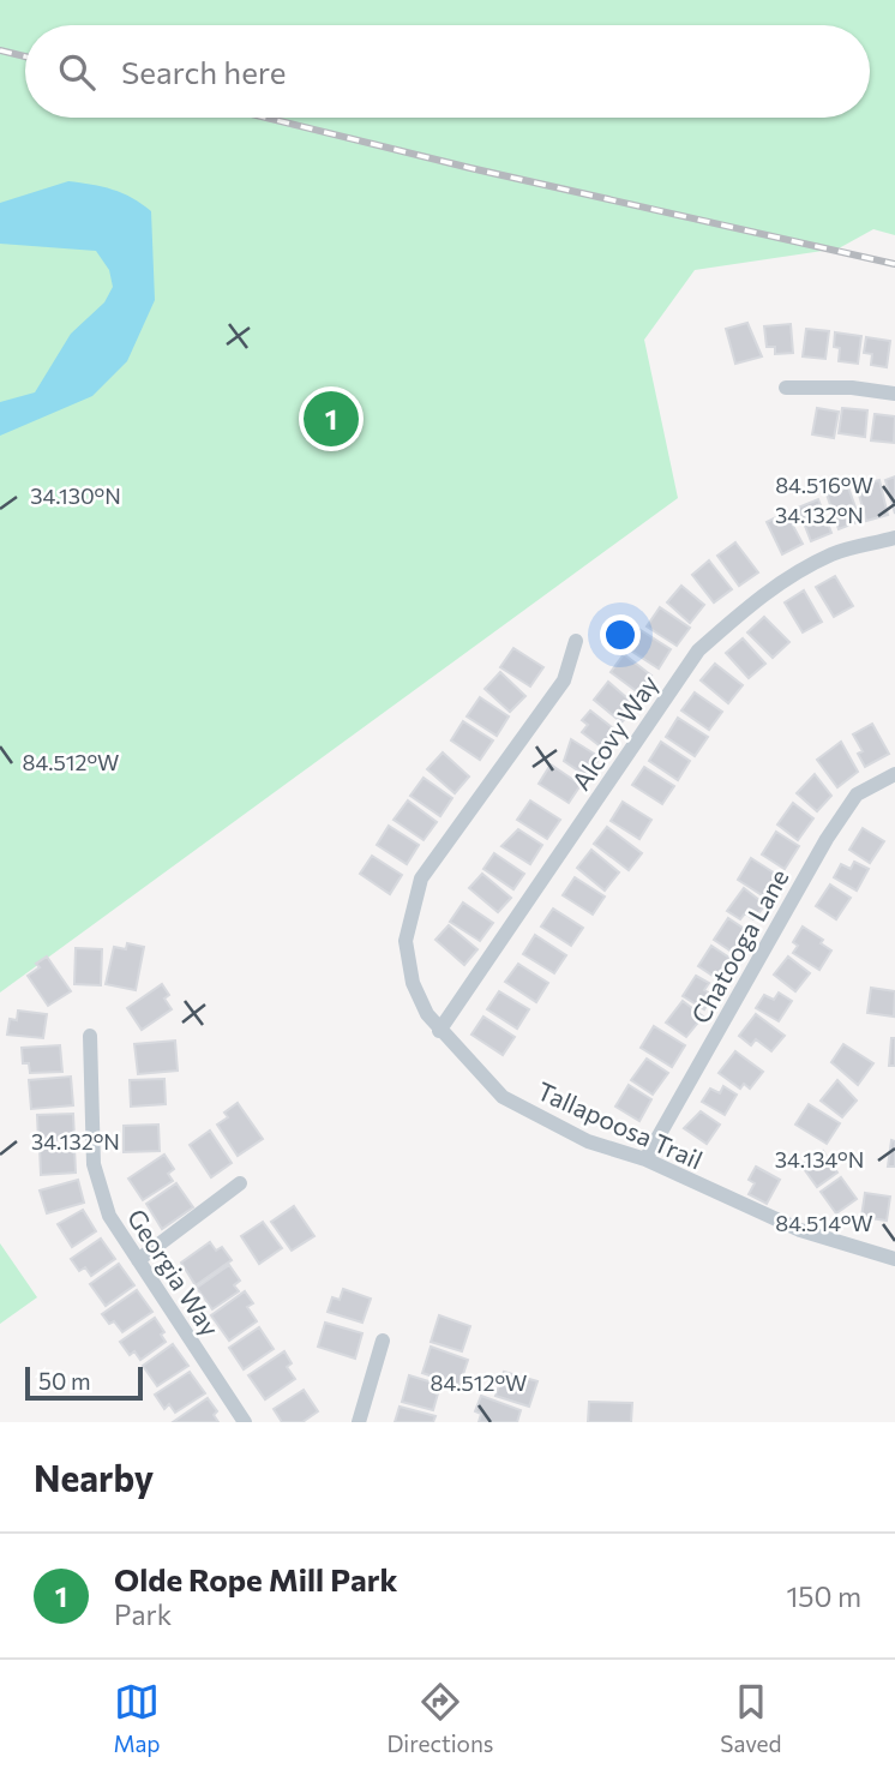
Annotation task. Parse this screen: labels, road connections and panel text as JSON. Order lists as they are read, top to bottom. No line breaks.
{"streets":{"street":["Alcovy Way","Chatooga Lane","Tallapoosa Trail","Georgia Way"]},"crossings":[["Alcovy Way","Tallapoosa Trail"],["Chatooga Lane","Tallapoosa Trail"]],"scale_bar":"50 m","page":{"search":"Search here","pins":"1","scale":"50 m","heading":"Nearby","list":[{"mark":"1","name":"Olde Rope Mill Park","note":"Park","value":"150 m"}],"nav":["Map","Directions","Saved"]},"coordinates":["84.516°W","34.130°N","34.132°N","84.512°W","34.134°N","84.514°W"]}
